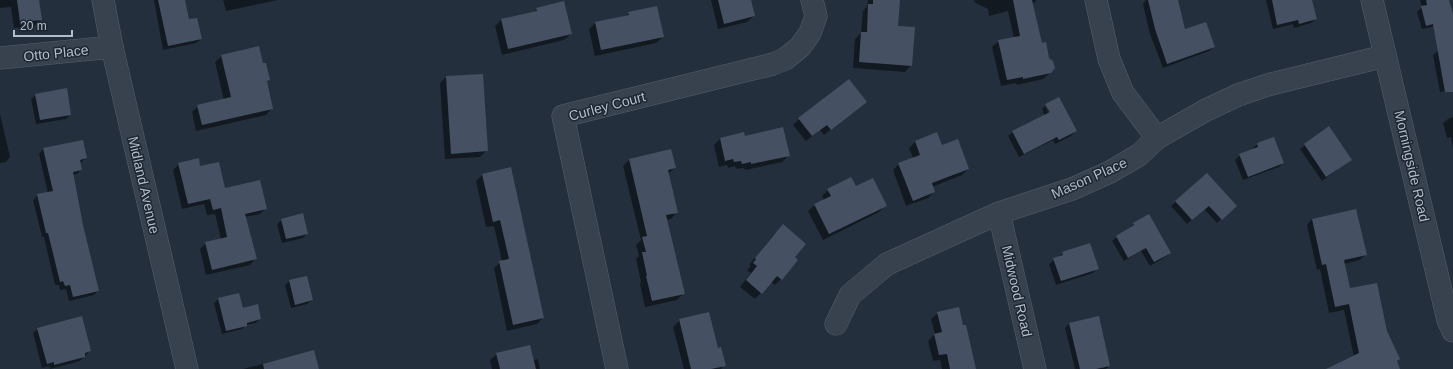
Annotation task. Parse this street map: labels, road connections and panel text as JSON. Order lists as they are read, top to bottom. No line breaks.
{"streets":{"street":["Otto Place","Curley Court","Morningside Road","Mason Place","Midland Avenue","Midwood Road"]},"crossings":[["Otto Place","Midland Avenue"],["Morningside Road","Mason Place"],["Mason Place","Midwood Road"]],"scale_bar":"20 m"}
